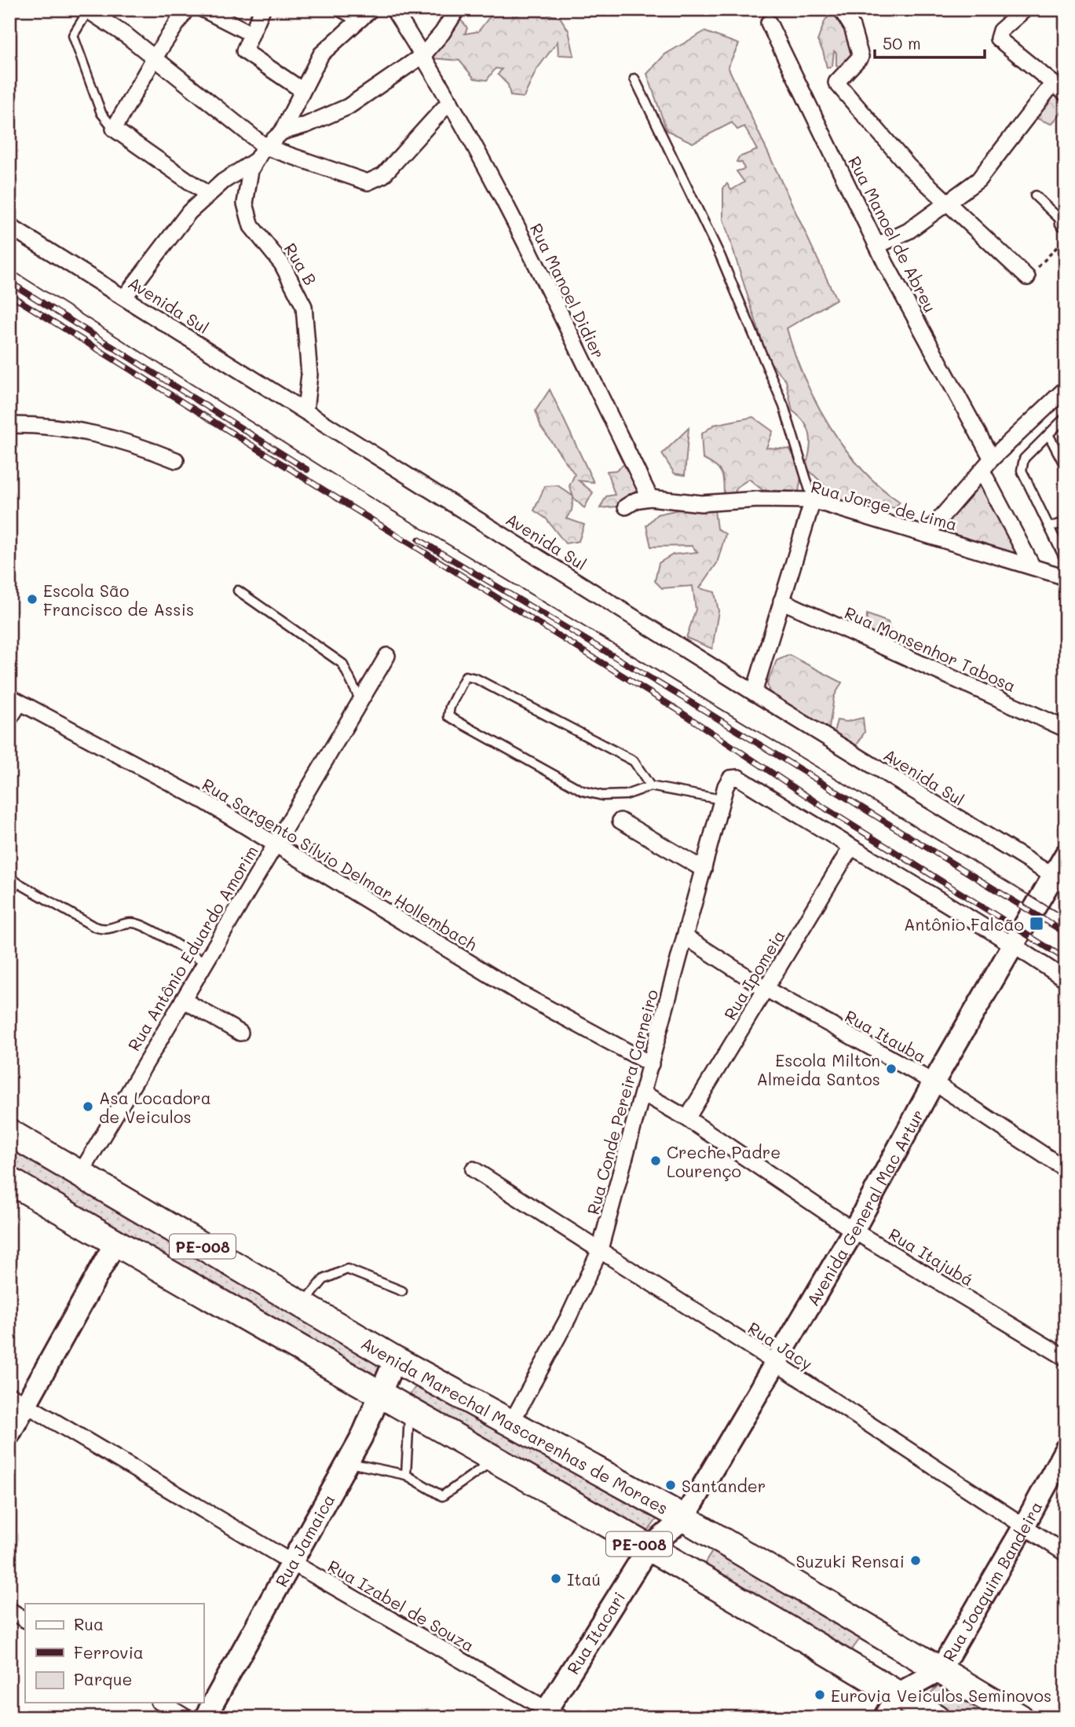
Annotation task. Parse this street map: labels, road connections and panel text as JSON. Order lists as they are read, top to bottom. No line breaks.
{"streets":{"highway":["PE-008","Avenida Marechal Mascarenhas de Moraes"],"main road":["Avenida General Mac Artur","Rua Jamaica","Rua Joaquim Bandeira","Rua Itacari"],"street":["Rua Manoel de Abreu","Rua B","Rua Manoel Didier","Avenida Sul","Rua Jorge de Lima","Rua Monsenhor Tabosa","Rua Sargento Sílvio Delmar Hollembach","Rua Antônio Eduardo Amorim","Rua Ipomeia","Rua Itauba","Rua Conde Pereira Carneiro","Rua Itajubá","Rua Jacy","Rua Izabel de Souza"]},"crossings":[["Rua B","Rua Manoel Didier"],["Rua B","Avenida Sul"],["Rua Manoel Didier","Rua Jorge de Lima"],["Avenida Sul","Avenida General Mac Artur"],["Rua Sargento Sílvio Delmar Hollembach","Rua Antônio Eduardo Amorim"],["Rua Sargento Sílvio Delmar Hollembach","Rua Conde Pereira Carneiro"],["Rua Antônio Eduardo Amorim","Avenida Marechal Mascarenhas de Moraes"],["Rua Ipomeia","Rua Itauba"],["Rua Ipomeia","Rua Conde Pereira Carneiro"],["Rua Ipomeia","Rua Itajubá"],["Rua Itauba","Rua Conde Pereira Carneiro"],["Rua Itauba","Avenida General Mac Artur"],["Rua Conde Pereira Carneiro","Rua Itajubá"],["Rua Conde Pereira Carneiro","Rua Jacy"],["Rua Conde Pereira Carneiro","Avenida Marechal Mascarenhas de Moraes"],["Avenida General Mac Artur","PE-008"],["Avenida General Mac Artur","Rua Itajubá"],["Avenida General Mac Artur","Rua Jacy"],["Avenida General Mac Artur","Avenida Marechal Mascarenhas de Moraes"],["Avenida General Mac Artur","Rua Itacari"],["PE-008","Rua Jamaica"],["PE-008","Rua Joaquim Bandeira"],["PE-008","Rua Itacari"],["Rua Jacy","Rua Joaquim Bandeira"],["Avenida Marechal Mascarenhas de Moraes","Rua Jamaica"],["Avenida Marechal Mascarenhas de Moraes","Rua Joaquim Bandeira"],["Rua Jamaica","Rua Izabel de Souza"],["Rua Izabel de Souza","Rua Itacari"]],"places":{"other":["Escola São Francisco de Assis","Escola Milton Almeida Santos","Asa Locadora de Veiculos","Creche Padre Lourenço","Santander","Suzuki Rensai","Itaú","Eurovia Veiculos Seminovos"],"transit":["Antônio Falcão"]},"legend":["Rua","Ferrovia","Parque"],"scale_bar":"50 m"}
